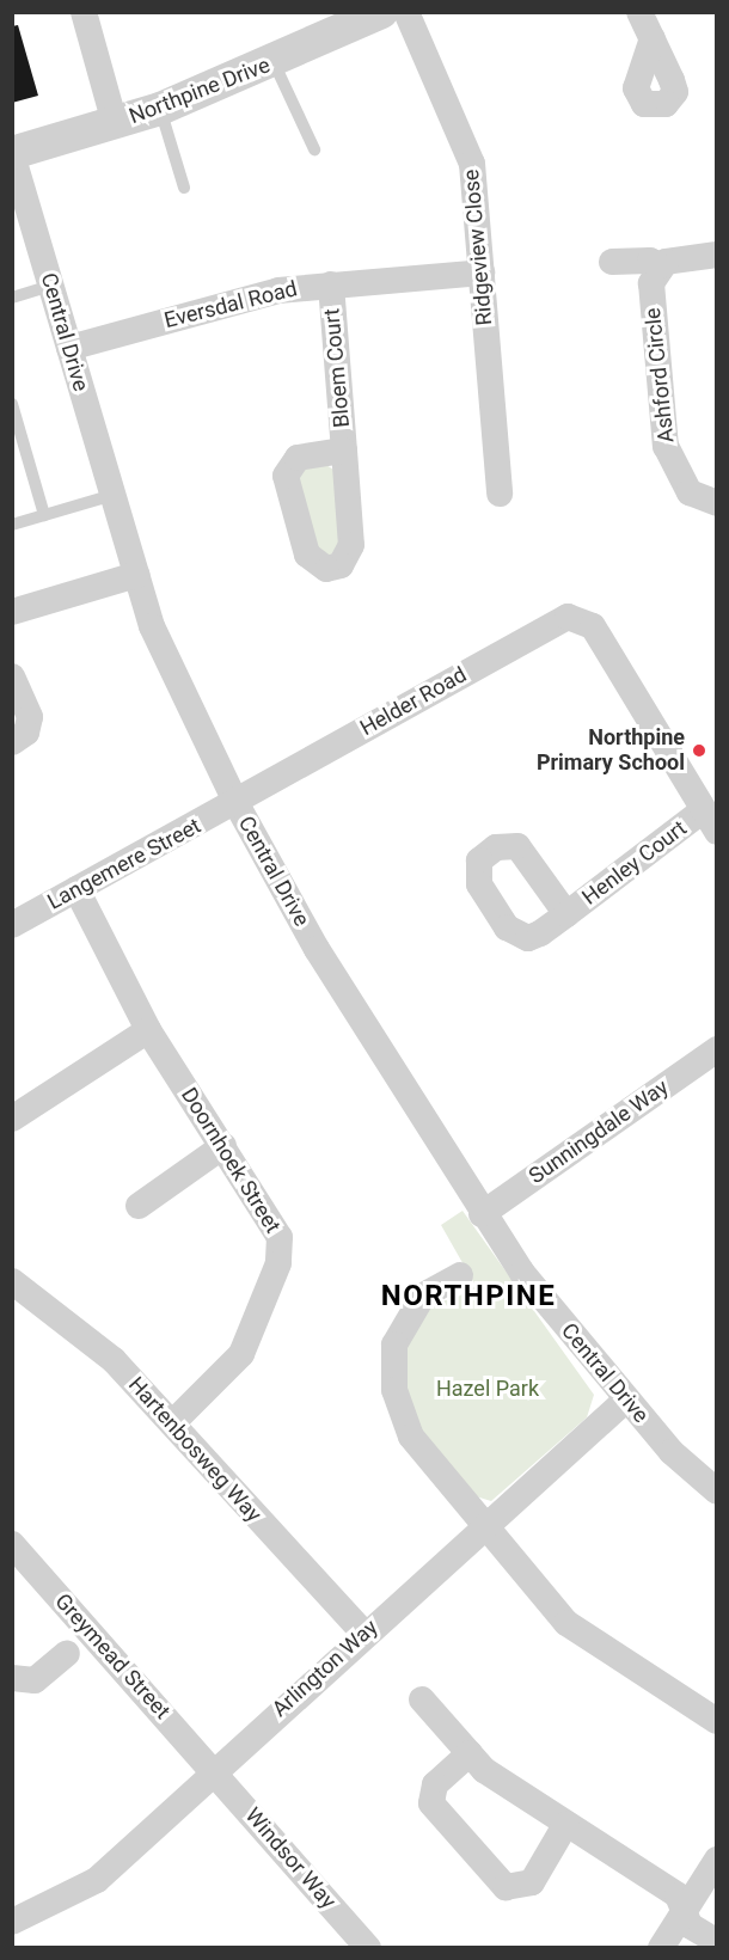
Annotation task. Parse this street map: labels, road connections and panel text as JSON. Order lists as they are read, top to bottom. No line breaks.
{"streets":{"street":["Northpine Drive","Ridgeview Close","Eversdal Road","Central Drive","Bloem Court","Ashford Circle","Helder Road","Henley Court","Langemere Street","Sunningdale Way","Doornhoek Street","Hartenbosweg Way","Greymead Street","Arlington Way","Windsor Way"]},"crossings":[["Northpine Drive","Central Drive"],["Ridgeview Close","Eversdal Road"],["Eversdal Road","Central Drive"],["Eversdal Road","Bloem Court"],["Central Drive","Helder Road"],["Central Drive","Langemere Street"],["Central Drive","Sunningdale Way"],["Central Drive","Arlington Way"],["Helder Road","Henley Court"],["Helder Road","Langemere Street"],["Langemere Street","Doornhoek Street"],["Doornhoek Street","Hartenbosweg Way"],["Hartenbosweg Way","Arlington Way"],["Greymead Street","Arlington Way"],["Greymead Street","Windsor Way"],["Arlington Way","Windsor Way"]],"districts":["NORTHPINE"],"parks":["Hazel Park"],"places":["Northpine Primary School"]}
